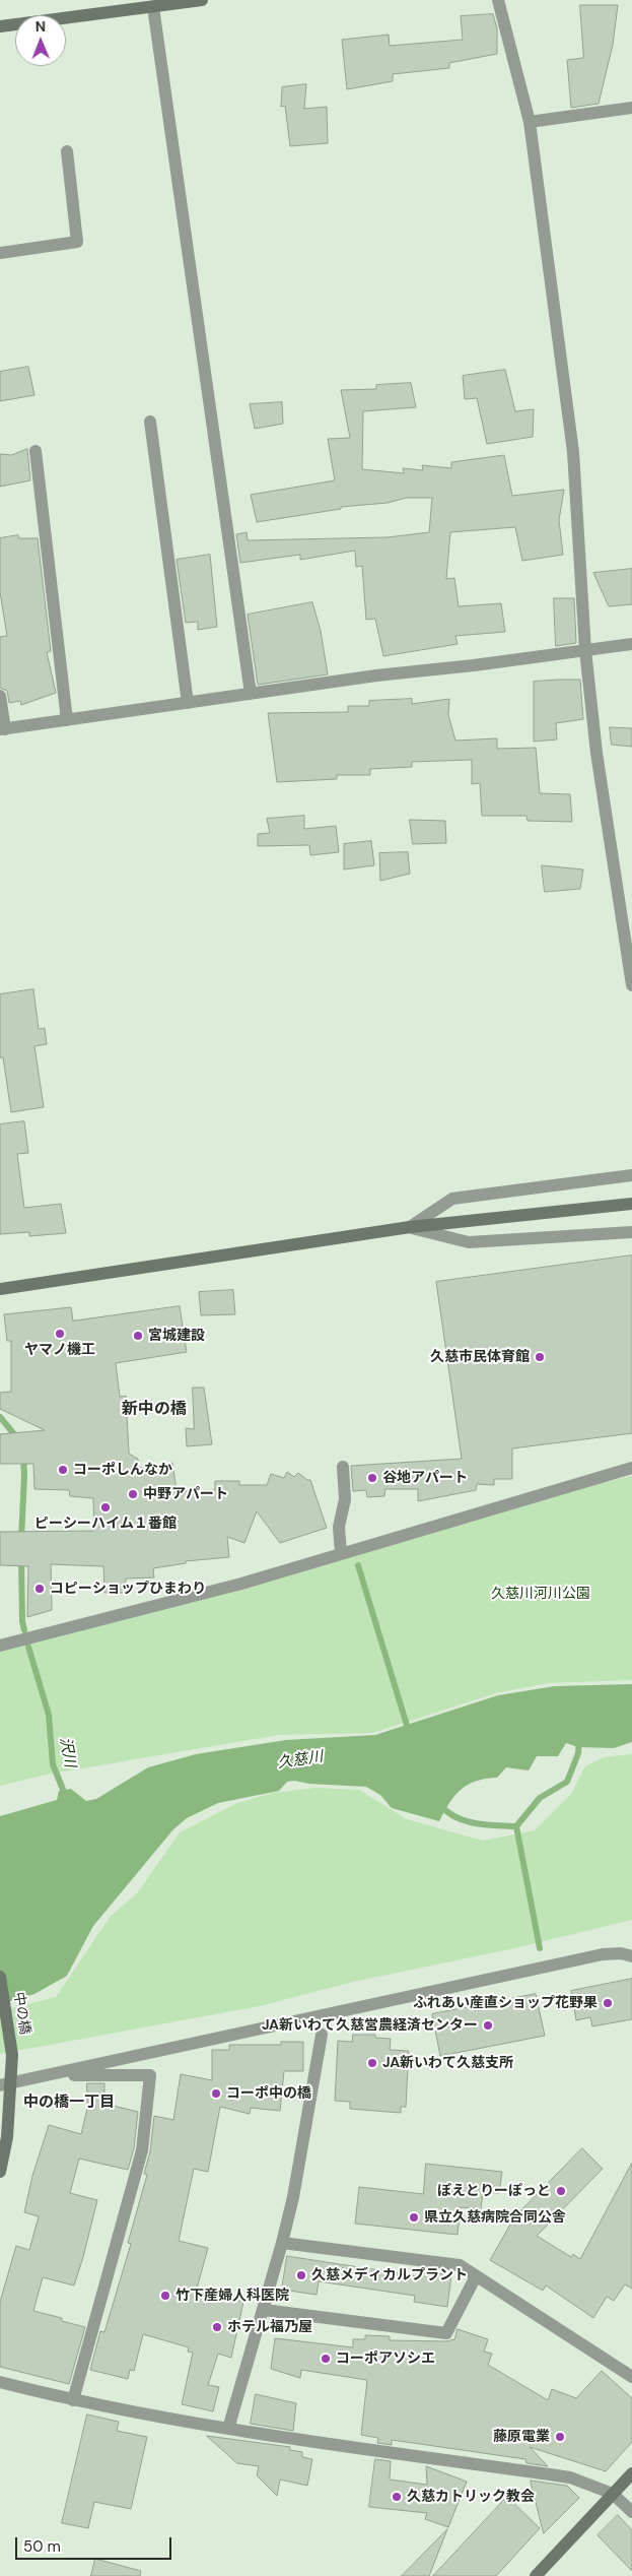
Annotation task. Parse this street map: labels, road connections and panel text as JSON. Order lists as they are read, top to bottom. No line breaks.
{"streets":{"street":["中の橋"]},"districts":["新中の橋","中の橋一丁目"],"water":["沢川","久慈川"],"parks":["久慈川河川公園"],"places":["ヤマノ機工","宮城建設","久慈市民体育館","コーポしんなか","谷地アパート","中野アパート","ピーシーハイム１番館","コピーショップひまわり","ふれあい産直ショップ花野果","JA新いわて久慈営農経済センター","JA新いわて久慈支所","コーポ中の橋","ぽえとりーぽっと","県立久慈病院合同公舎","久慈メディカルプラント","竹下産婦人科医院","ホテル福乃屋","コーポアソシエ","藤原電業","久慈カトリック教会"],"scale_bar":"50 m","north":"top"}
